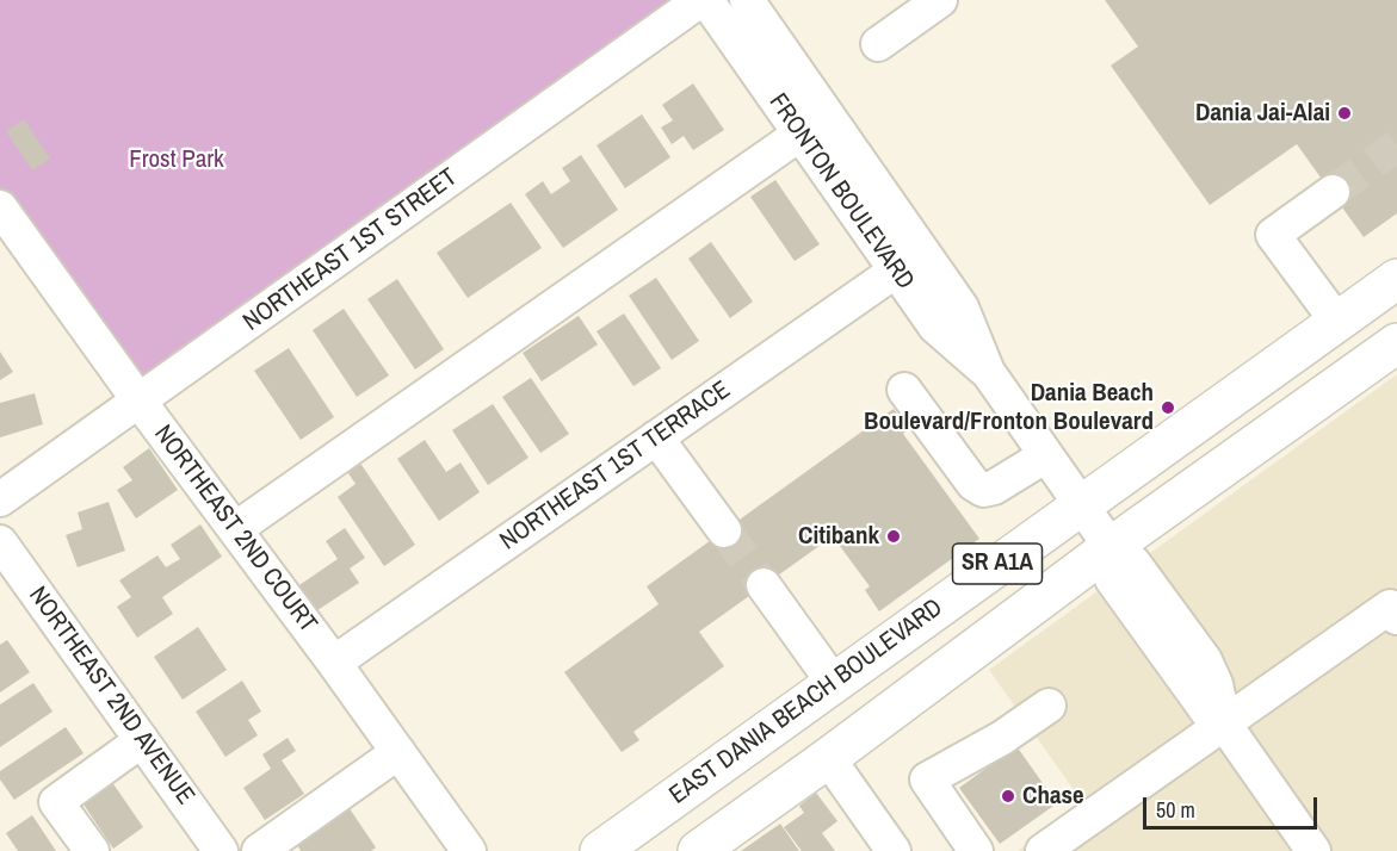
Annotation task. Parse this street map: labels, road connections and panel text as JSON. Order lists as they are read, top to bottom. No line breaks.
{"streets":{"main road":["SR A1A","EAST DANIA BEACH BOULEVARD"],"street":["FRONTON BOULEVARD","NORTHEAST 1ST STREET","NORTHEAST 1ST TERRACE","NORTHEAST 2ND COURT","NORTHEAST 2ND AVENUE"]},"crossings":[["FRONTON BOULEVARD","NORTHEAST 1ST TERRACE"],["FRONTON BOULEVARD","SR A1A"],["FRONTON BOULEVARD","EAST DANIA BEACH BOULEVARD"],["NORTHEAST 1ST STREET","NORTHEAST 2ND COURT"],["NORTHEAST 1ST TERRACE","NORTHEAST 2ND COURT"]],"parks":["Frost Park"],"places":["Dania Jai-Alai","Dania Beach Boulevard/Fronton Boulevard","Citibank","Chase"],"scale_bar":"50 m"}
